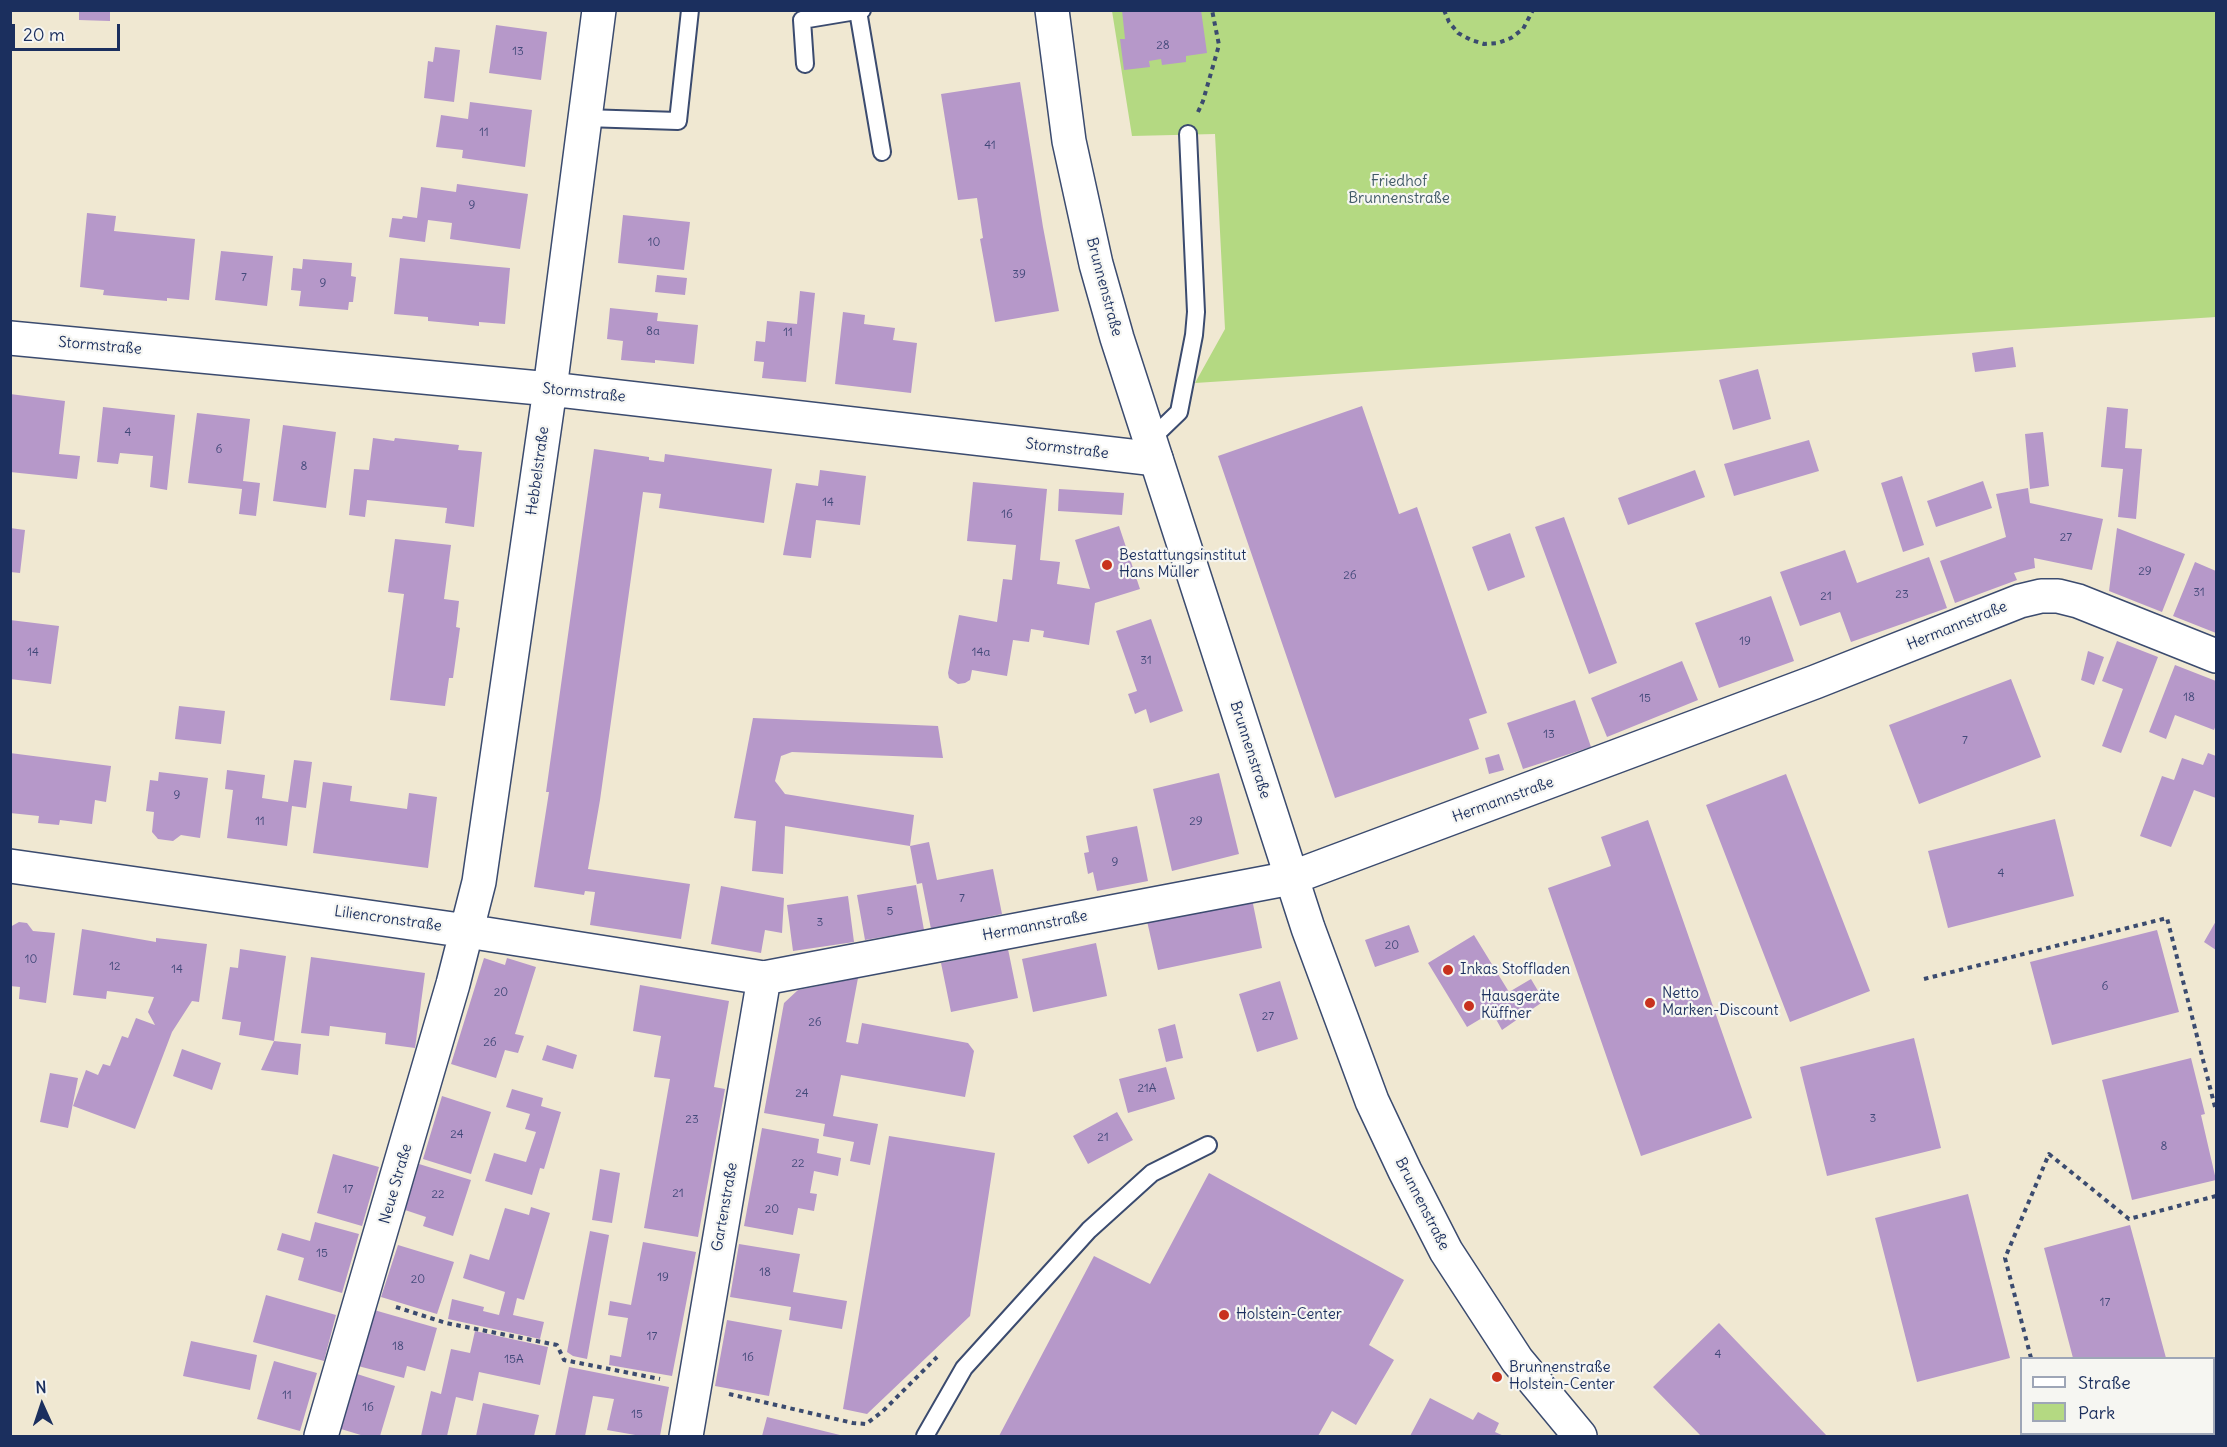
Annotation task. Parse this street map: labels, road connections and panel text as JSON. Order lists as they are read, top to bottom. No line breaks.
{"streets":{"street":["Brunnenstraße","Stormstraße","Hebbelstraße","Hermannstraße","Liliencronstraße","Neue Straße","Gartenstraße"]},"crossings":[["Brunnenstraße","Stormstraße"],["Brunnenstraße","Hermannstraße"],["Stormstraße","Hebbelstraße"],["Hebbelstraße","Liliencronstraße"],["Hebbelstraße","Neue Straße"],["Hermannstraße","Liliencronstraße"],["Hermannstraße","Gartenstraße"],["Liliencronstraße","Neue Straße"],["Liliencronstraße","Gartenstraße"]],"parks":["Friedhof Brunnenstraße"],"places":["Bestattungsinstitut Hans Müller","Inkas Stoffladen","Netto Marken-Discount","Hausgeräte Küffner","Holstein-Center","Brunnenstraße Holstein-Center"],"house_numbers":["28","13","11","41","9","10","39","7","9","8a","11","4","6","8","14","16","27","29","26","31","23","21","19","14","14a","31","18","15","13","7","9","11","29","9","4","7","5","3","20","10","12","14","6","20","27","26","26","21A","24","3","23","24","21","8","22","17","21","22","20","15","18","19","20","17","17","18","4","16","15A","11","16","15"],"legend":["Straße","Park"],"scale_bar":"20 m","north":"top"}
